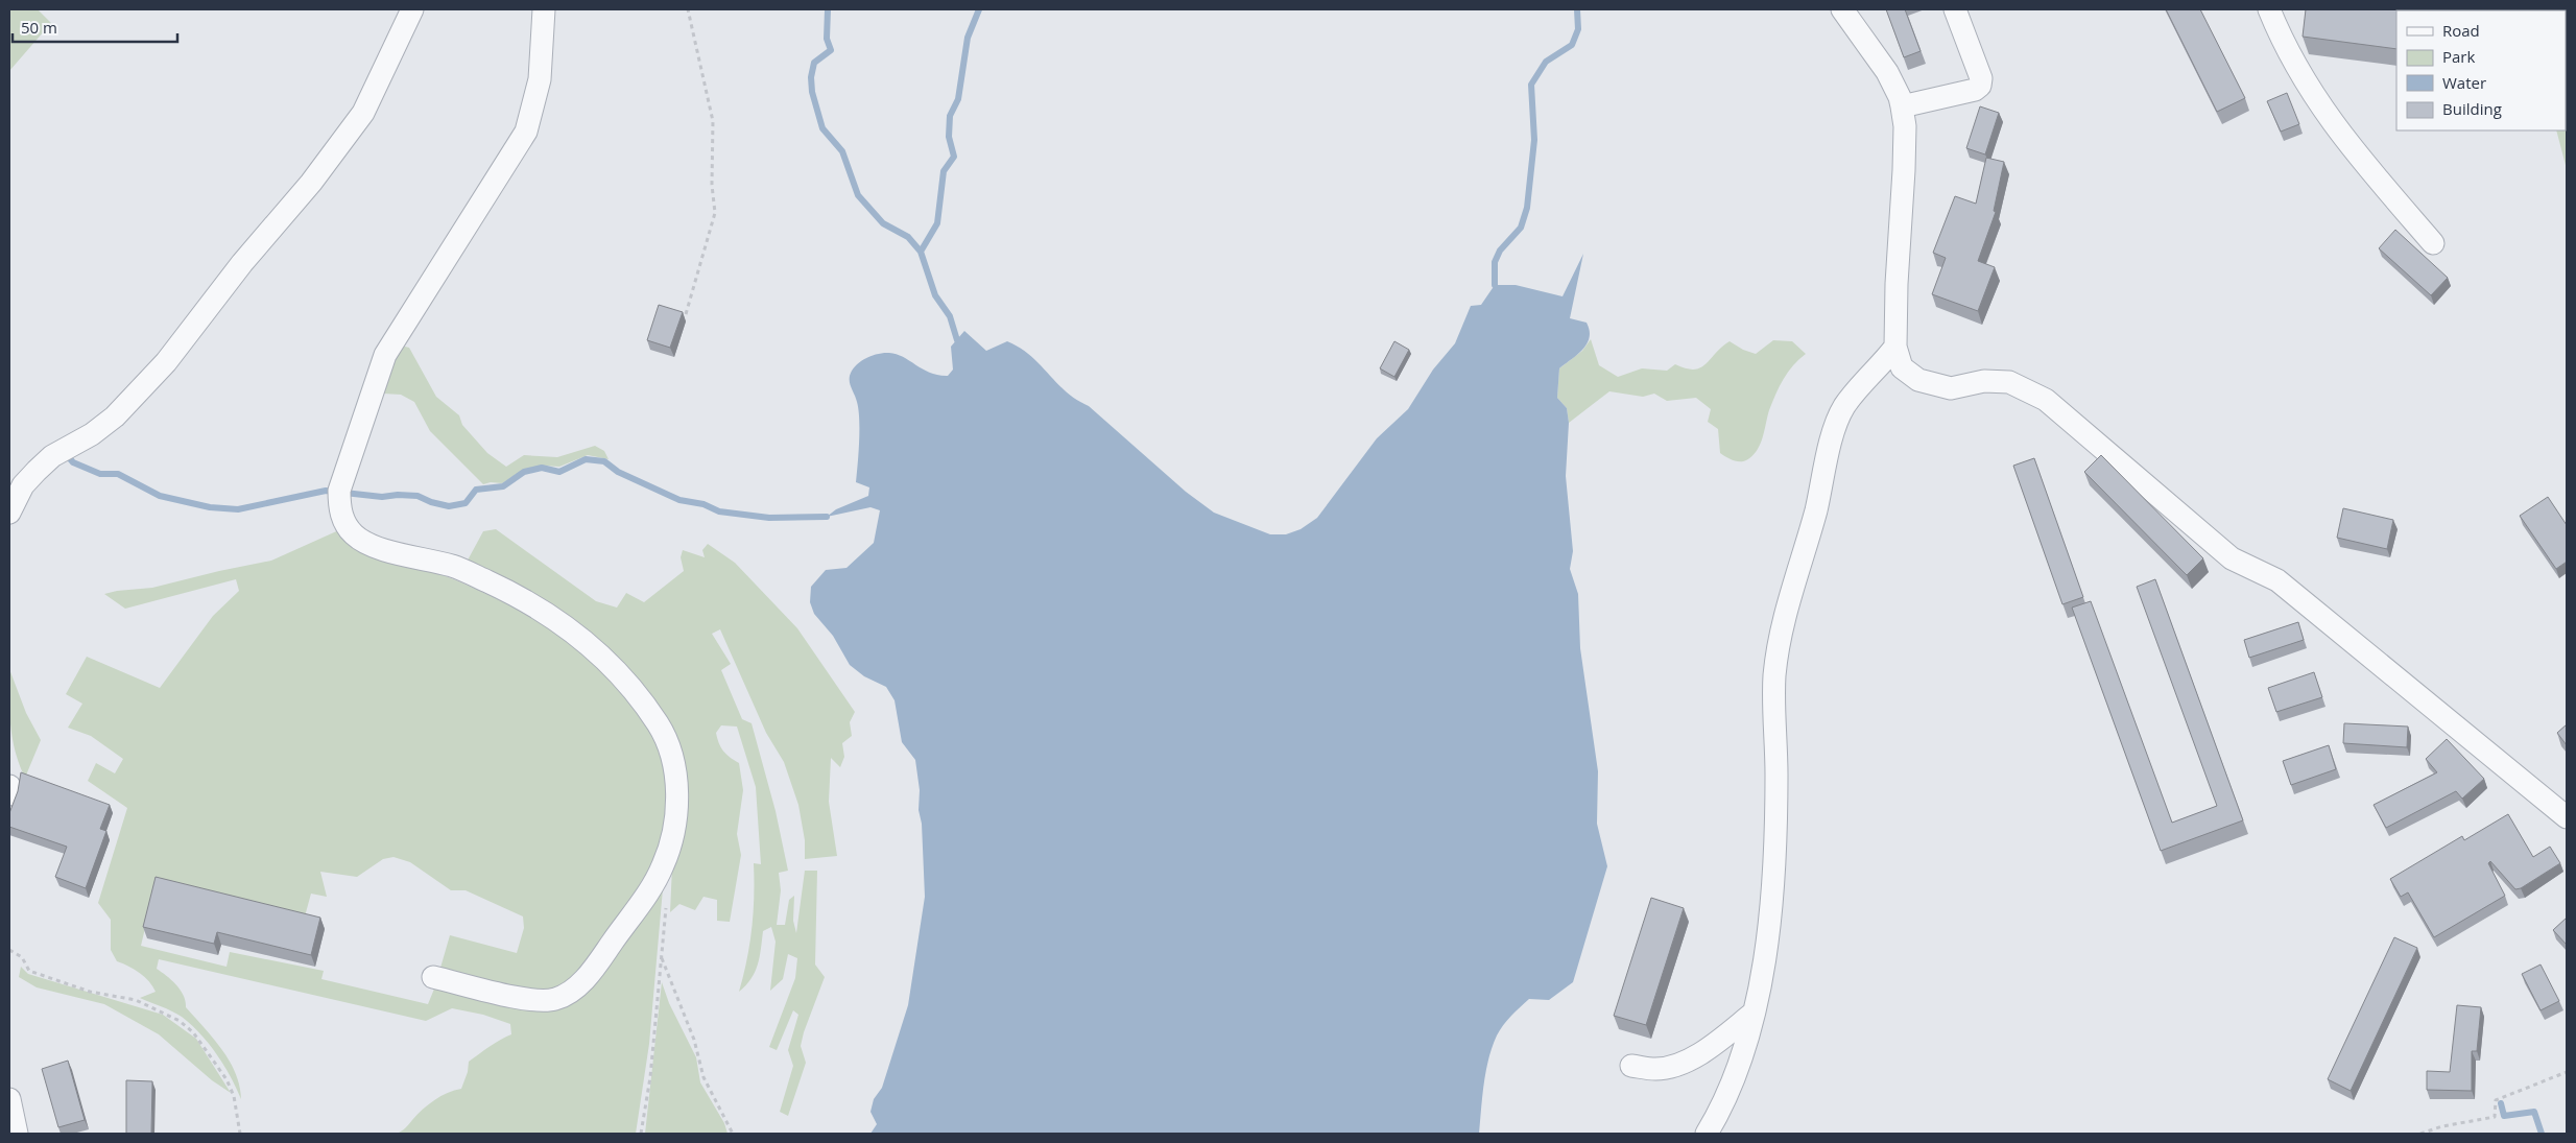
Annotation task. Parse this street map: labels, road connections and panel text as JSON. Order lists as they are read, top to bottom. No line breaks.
{"legend":["Road","Park","Water","Building"],"scale_bar":"50 m"}
